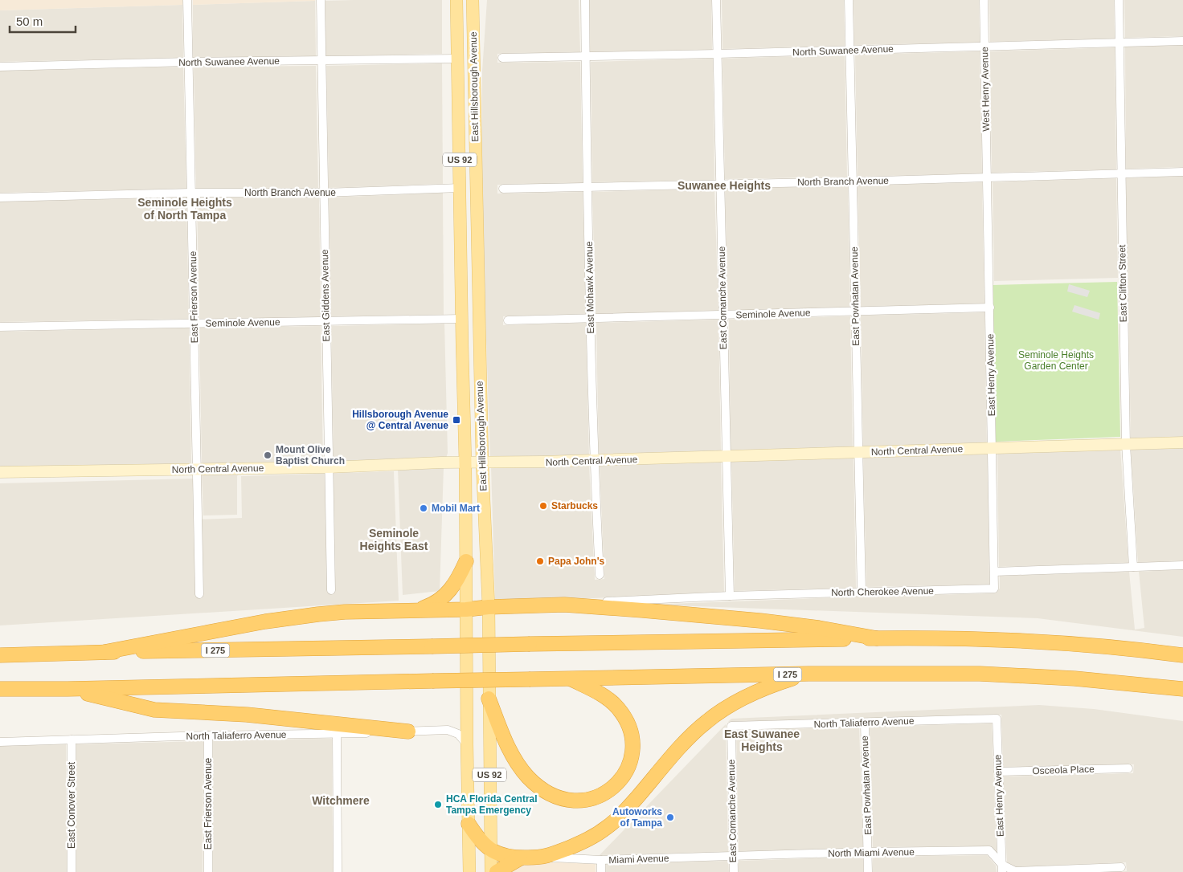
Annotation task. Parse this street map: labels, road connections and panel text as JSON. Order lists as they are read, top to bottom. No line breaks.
{"streets":{"highway":["I 275"],"main road":["East Hillsborough Avenue","US 92"],"street":["North Suwanee Avenue","West Henry Avenue","North Branch Avenue","East Clifton Street","East Mohawk Avenue","East Giddens Avenue","East Powhatan Avenue","East Frierson Avenue","East Comanche Avenue","Seminole Avenue","East Henry Avenue","North Central Avenue","North Cherokee Avenue","North Taliaferro Avenue","Osceola Place","East Conover Street","North Miami Avenue","Miami Avenue"]},"crossings":[["North Suwanee Avenue","East Hillsborough Avenue"],["North Suwanee Avenue","West Henry Avenue"],["North Suwanee Avenue","East Clifton Street"],["North Suwanee Avenue","East Mohawk Avenue"],["North Suwanee Avenue","East Giddens Avenue"],["North Suwanee Avenue","East Powhatan Avenue"],["North Suwanee Avenue","East Frierson Avenue"],["North Suwanee Avenue","East Comanche Avenue"],["East Hillsborough Avenue","North Branch Avenue"],["East Hillsborough Avenue","Seminole Avenue"],["East Hillsborough Avenue","North Central Avenue"],["East Hillsborough Avenue","North Taliaferro Avenue"],["West Henry Avenue","North Branch Avenue"],["West Henry Avenue","East Henry Avenue"],["North Branch Avenue","East Clifton Street"],["North Branch Avenue","East Mohawk Avenue"],["North Branch Avenue","East Giddens Avenue"],["North Branch Avenue","East Powhatan Avenue"],["North Branch Avenue","East Frierson Avenue"],["North Branch Avenue","East Comanche Avenue"],["North Branch Avenue","East Henry Avenue"],["East Clifton Street","North Central Avenue"],["East Mohawk Avenue","Seminole Avenue"],["East Mohawk Avenue","North Central Avenue"],["East Giddens Avenue","Seminole Avenue"],["East Giddens Avenue","North Central Avenue"],["East Powhatan Avenue","Seminole Avenue"],["East Powhatan Avenue","North Central Avenue"],["East Powhatan Avenue","North Cherokee Avenue"],["East Powhatan Avenue","North Taliaferro Avenue"],["East Powhatan Avenue","North Miami Avenue"],["East Frierson Avenue","Seminole Avenue"],["East Frierson Avenue","North Central Avenue"],["East Frierson Avenue","North Taliaferro Avenue"],["East Comanche Avenue","Seminole Avenue"],["East Comanche Avenue","North Central Avenue"],["East Comanche Avenue","North Cherokee Avenue"],["East Comanche Avenue","North Taliaferro Avenue"],["East Comanche Avenue","North Miami Avenue"],["East Comanche Avenue","Miami Avenue"],["Seminole Avenue","East Henry Avenue"],["East Henry Avenue","North Central Avenue"],["East Henry Avenue","North Cherokee Avenue"],["East Henry Avenue","North Taliaferro Avenue"],["East Henry Avenue","Osceola Place"],["East Henry Avenue","North Miami Avenue"],["North Taliaferro Avenue","East Conover Street"],["North Miami Avenue","Miami Avenue"]],"districts":["Suwanee Heights","Seminole Heights of North Tampa","Seminole Heights East","East Suwanee Heights","Witchmere"],"parks":["Seminole Heights Garden Center"],"places":{"transit":["Hillsborough Avenue @ Central Avenue"],"other":["Mount Olive Baptist Church","Starbucks","Mobil Mart","Papa John's","HCA Florida Central Tampa Emergency","Autoworks of Tampa"]},"scale_bar":"50 m"}
